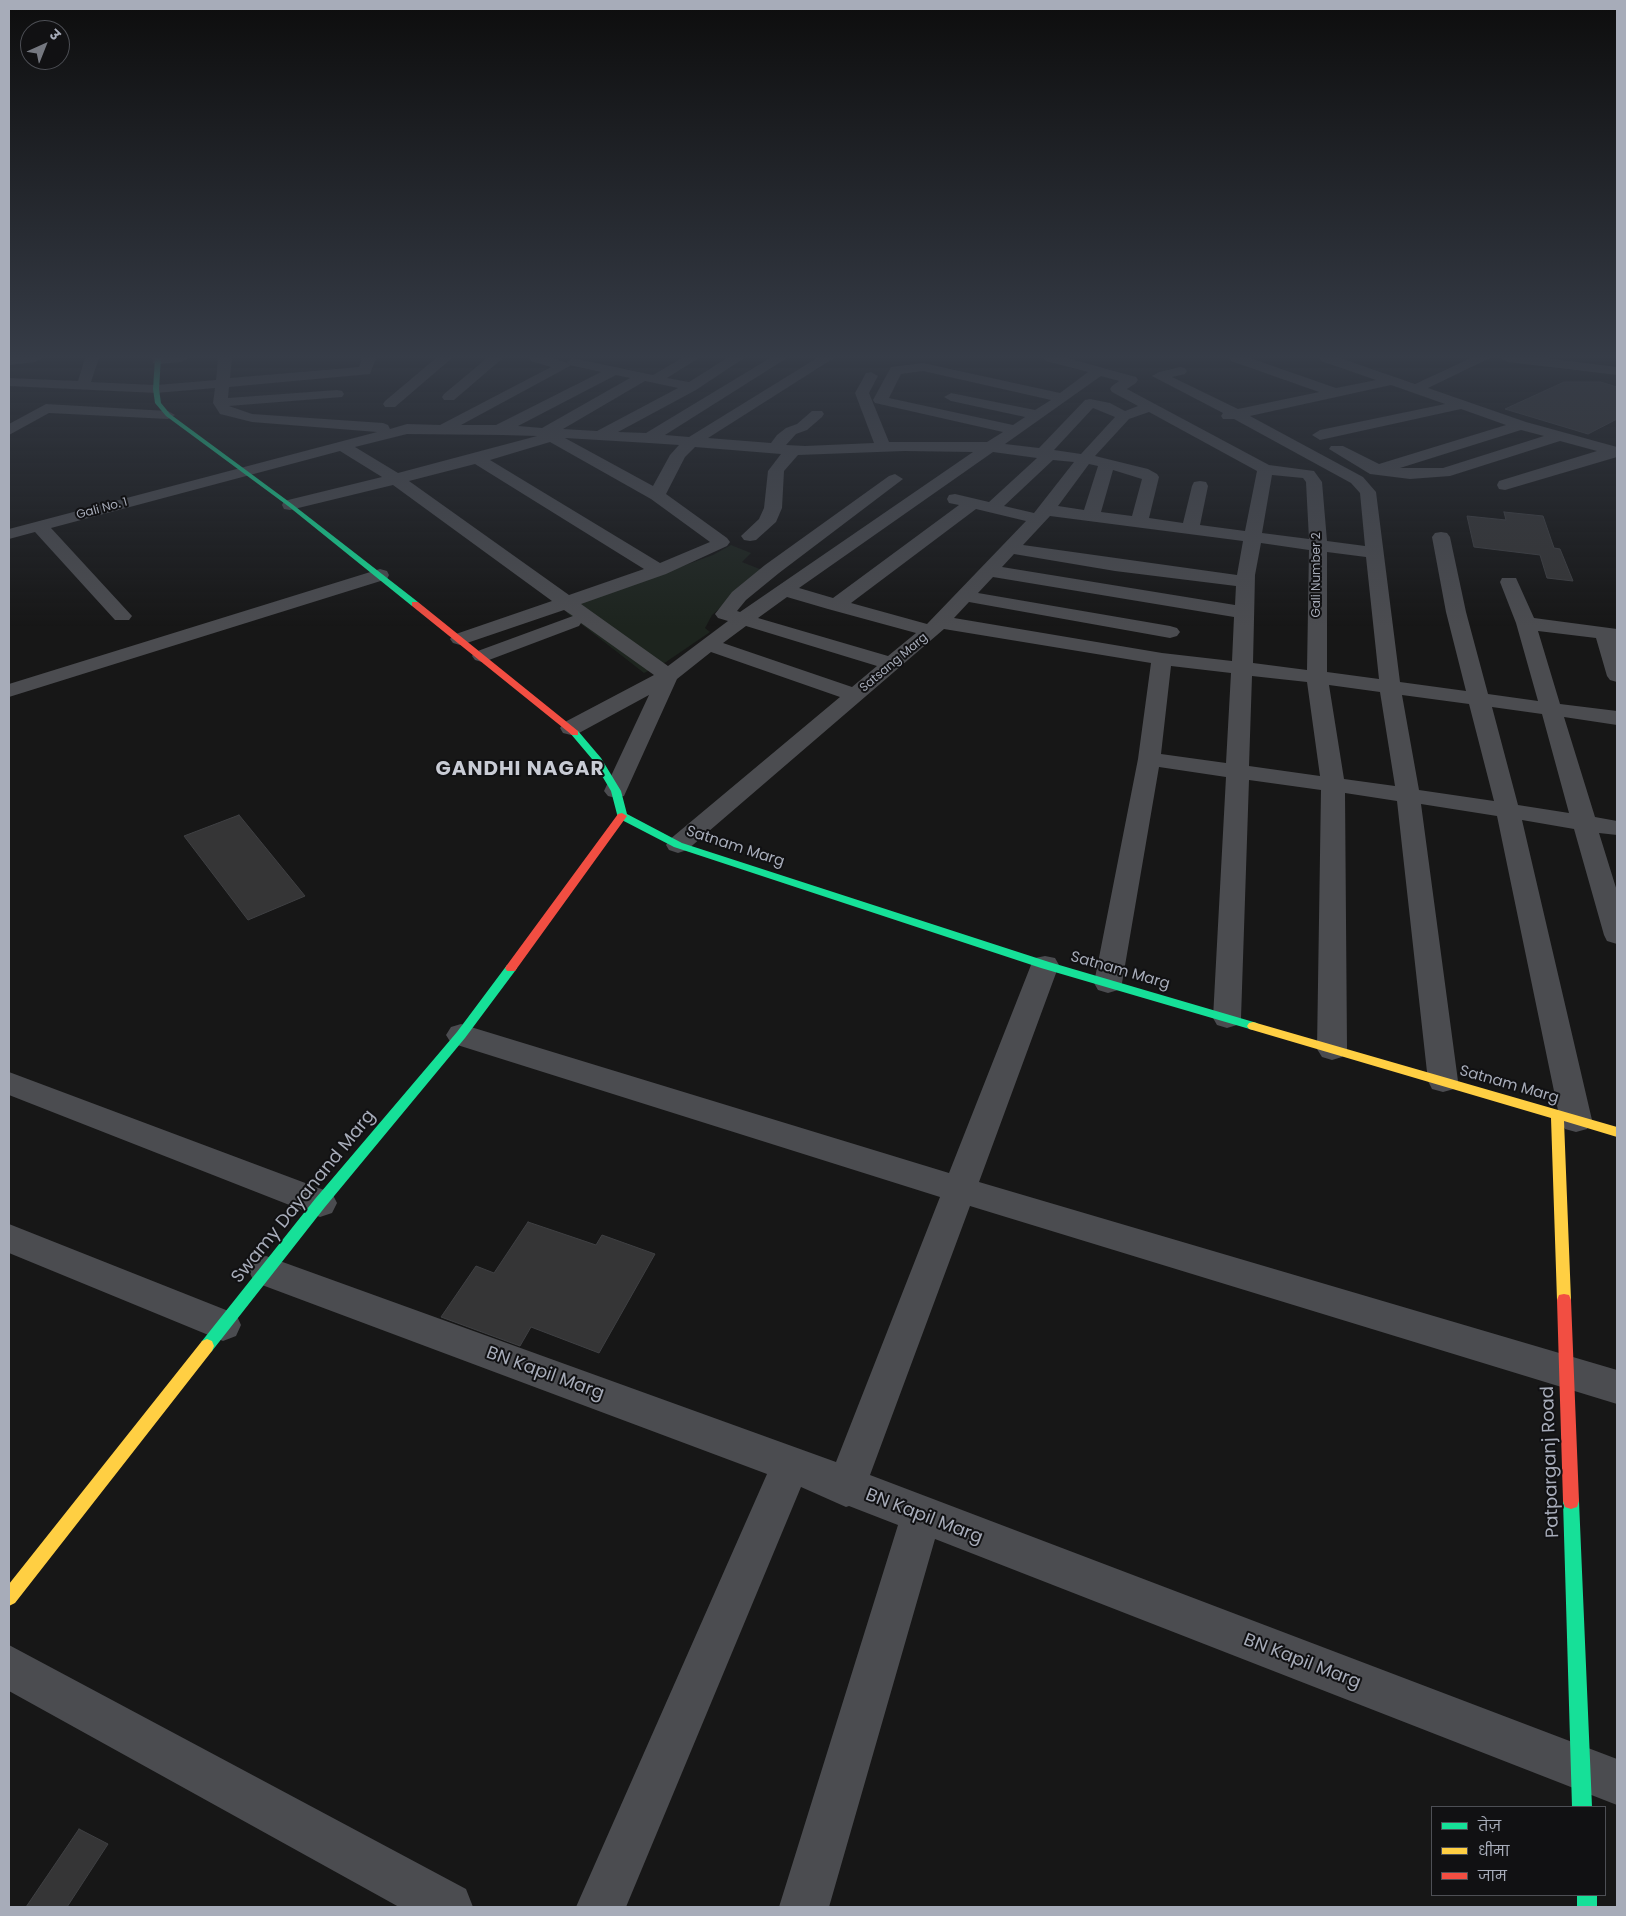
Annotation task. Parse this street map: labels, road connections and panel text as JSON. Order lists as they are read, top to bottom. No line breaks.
{"streets":{"street":["Gali No. 1","Gali Number 2","Satsang Marg","Satnam Marg","Swamy Dayanand Marg","BN Kapil Marg","Patparganj Road"]},"crossings":[["Gali No. 1","Satsang Marg"],["Gali Number 2","Satnam Marg"],["Satsang Marg","Satnam Marg"],["Satnam Marg","Swamy Dayanand Marg"],["Satnam Marg","Patparganj Road"],["Swamy Dayanand Marg","BN Kapil Marg"],["BN Kapil Marg","Patparganj Road"]],"districts":["GANDHI NAGAR"],"legend":["तेज़","धीमा","जाम"],"north":"top right"}
